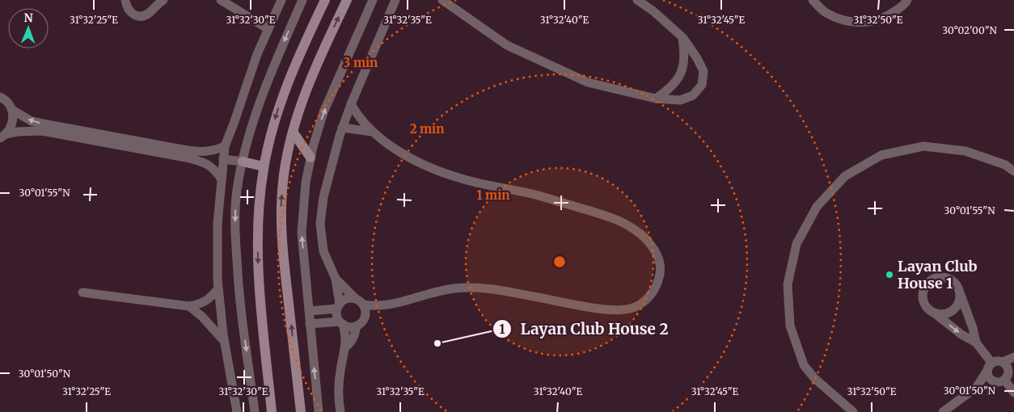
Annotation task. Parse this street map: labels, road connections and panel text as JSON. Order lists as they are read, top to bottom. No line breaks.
{"places":["Layan Club House 1","Layan Club House 2"],"north":"top","coordinates":["31°32'25\"E","31°32'30\"E","31°32'35\"E","31°32'40\"E","31°32'45\"E","31°32'50\"E","30°02'00\"N","30°01'55\"N","30°01'50\"N"],"rings":["3 min","2 min","1 min"]}
